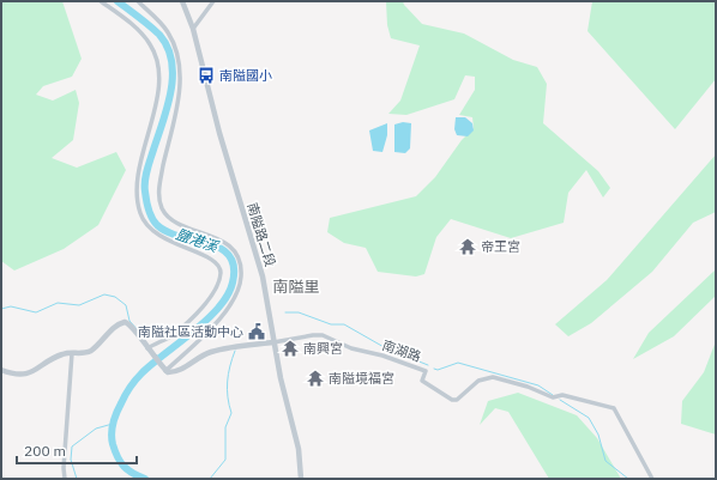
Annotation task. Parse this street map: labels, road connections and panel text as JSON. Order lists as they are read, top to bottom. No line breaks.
{"streets":{"street":["南隘路二段","南湖路"]},"crossings":[["南隘路二段","南湖路"]],"districts":["南隘里"],"water":["鹽港溪"],"places":{"bus stop":["南隘國小"],"temple":["帝王宮","南興宮","南隘境福宮"],"public building":["南隘社區活動中心"]},"scale_bar":"200 m"}
